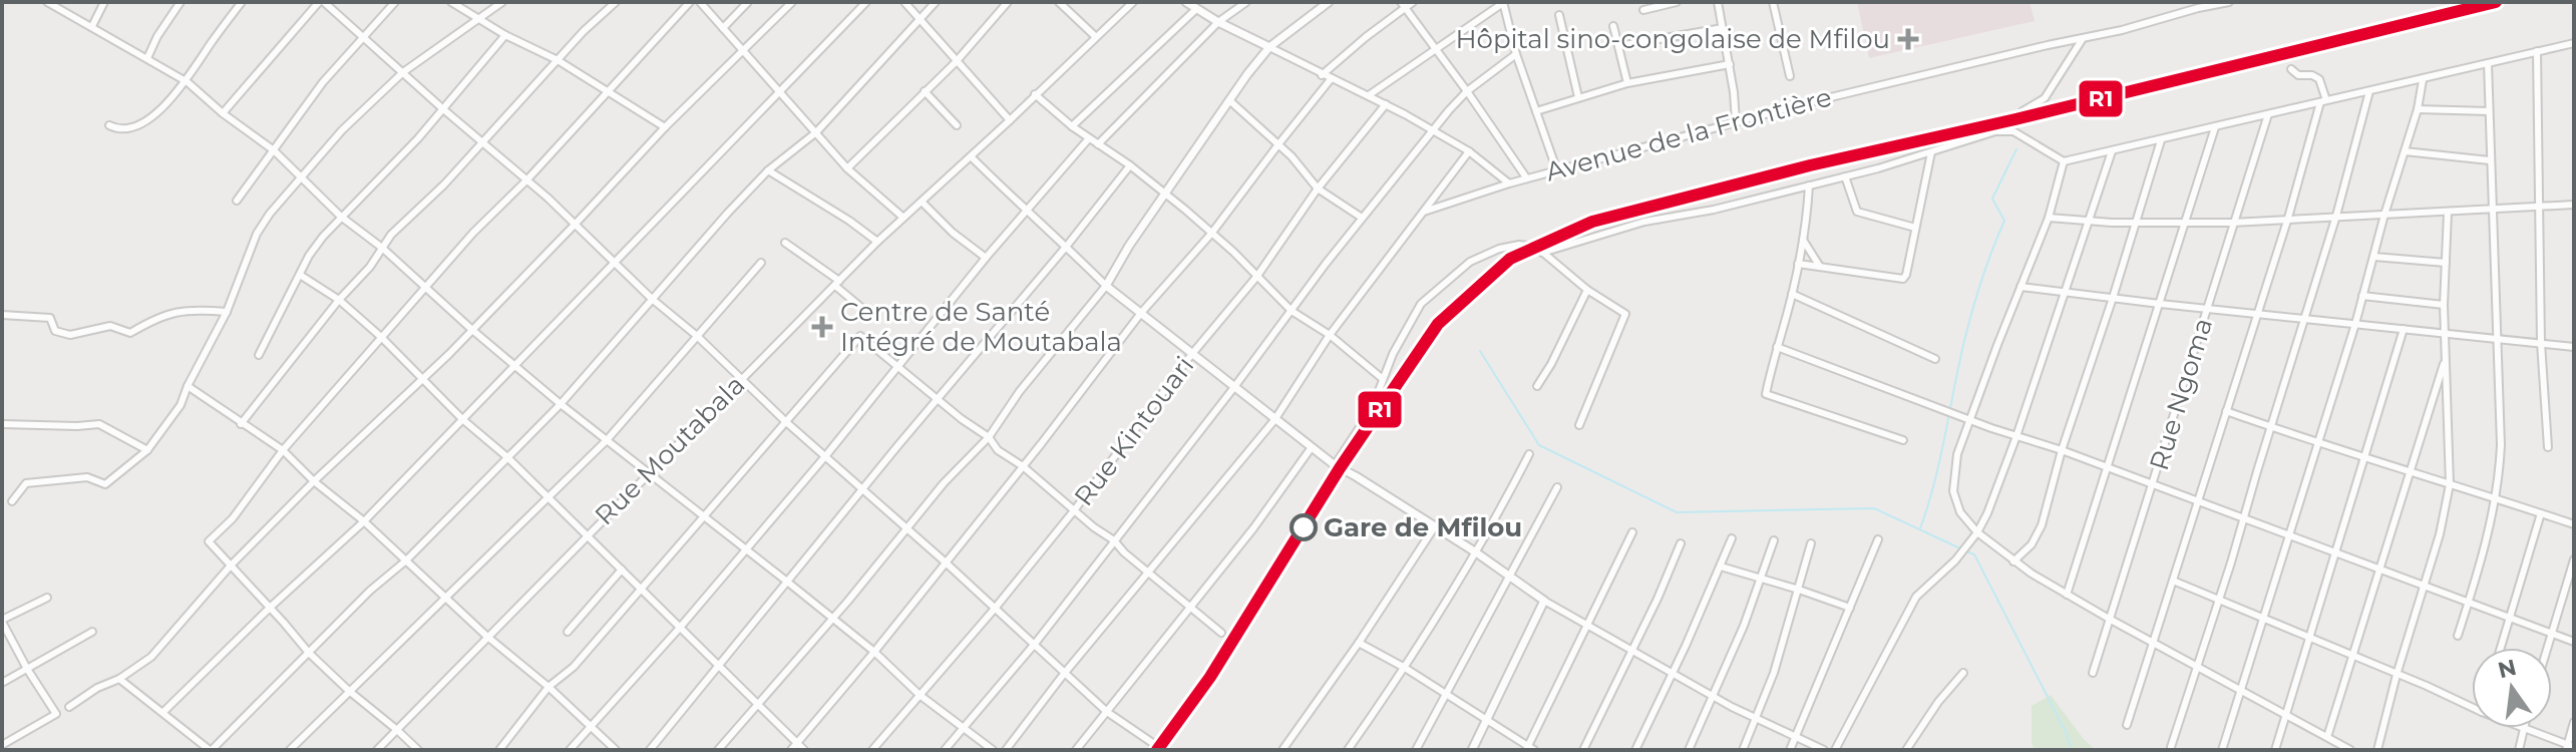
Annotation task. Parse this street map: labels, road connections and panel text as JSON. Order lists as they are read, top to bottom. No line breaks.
{"streets":{"street":["Avenue de la Frontière","Rue Ngoma","Rue Kintouari","Rue Moutabala"]},"places":{"health":["Hôpital sino-congolaise de Mfilou","Centre de Santé Intégré de Moutabala"],"other":["Gare de Mfilou"]},"lines":["transit line R1"],"north":"top"}
